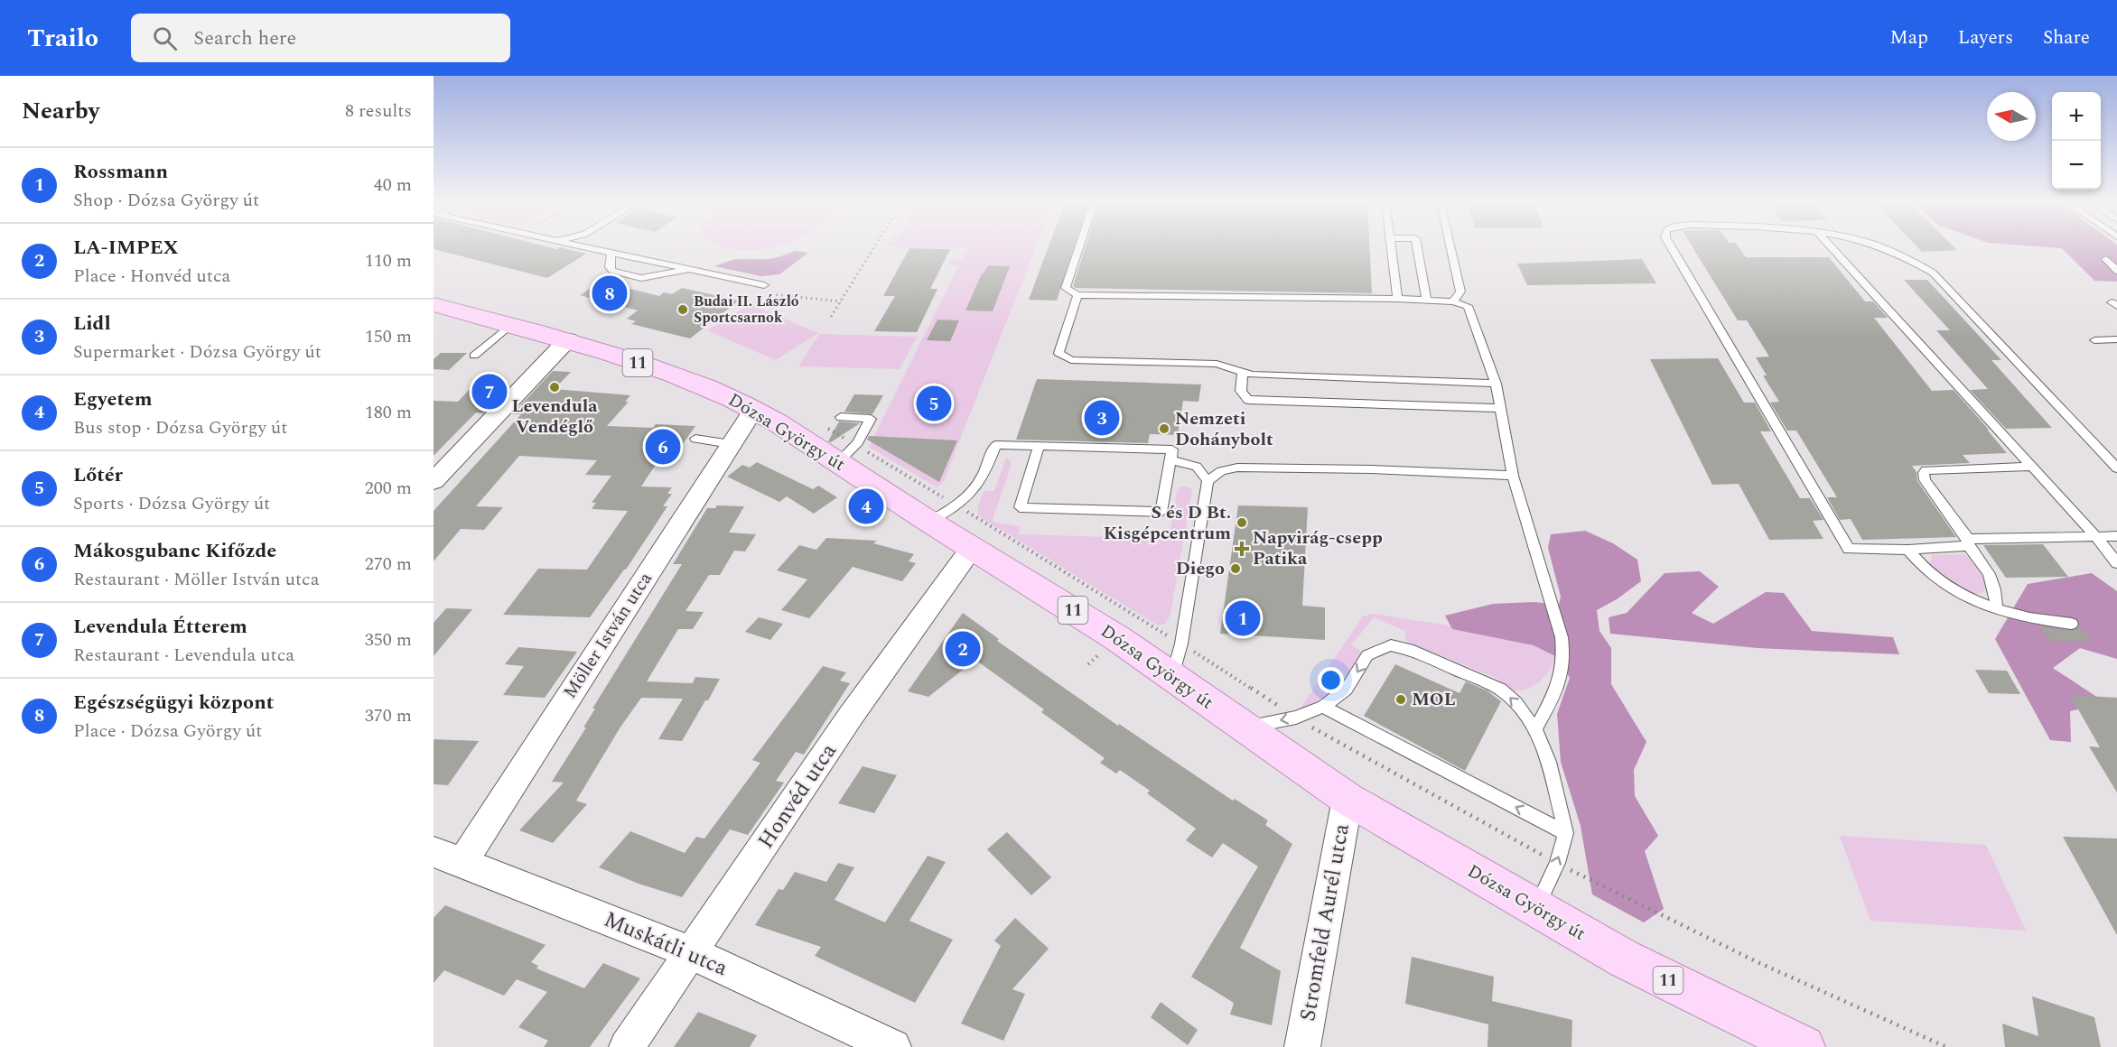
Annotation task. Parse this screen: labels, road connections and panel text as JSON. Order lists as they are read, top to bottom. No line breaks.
{"streets":{"main road":["11","Dózsa György út"],"street":["Möller István utca","Honvéd utca","Stromfeld Aurél utca","Muskátli utca"]},"crossings":[["Dózsa György út","Möller István utca"],["Dózsa György út","Honvéd utca"],["Dózsa György út","Stromfeld Aurél utca"],["Möller István utca","Muskátli utca"],["Honvéd utca","Muskátli utca"]],"places":{"other":["Budai II. László Sportcsarnok","Levendula Vendéglő","Nemzeti Dohánybolt","S és D Bt. Kisgépcentrum","Diego","MOL"],"health":["Napvirág-csepp Patika"]},"north":"left","page":{"header":"Trailo","search":"Search here","nav":["Map","Layers","Share"],"heading":["Nearby","8 results"],"map_buttons":["+","−"],"list":[{"mark":"1","name":"Rossmann","note":"Shop · Dózsa György út","value":"40 m"},{"mark":"2","name":"LA-IMPEX","note":"Place · Honvéd utca","value":"110 m"},{"mark":"3","name":"Lidl","note":"Supermarket · Dózsa György út","value":"150 m"},{"mark":"4","name":"Egyetem","note":"Bus stop · Dózsa György út","value":"180 m"},{"mark":"5","name":"Lőtér","note":"Sports · Dózsa György út","value":"200 m"},{"mark":"6","name":"Mákosgubanc Kifőzde","note":"Restaurant · Möller István utca","value":"270 m"},{"mark":"7","name":"Levendula Étterem","note":"Restaurant · Levendula utca","value":"350 m"},{"mark":"8","name":"Egészségügyi központ","note":"Place · Dózsa György út","value":"370 m"}],"pins":["8","7","5","3","6","4","1","2"]}}
